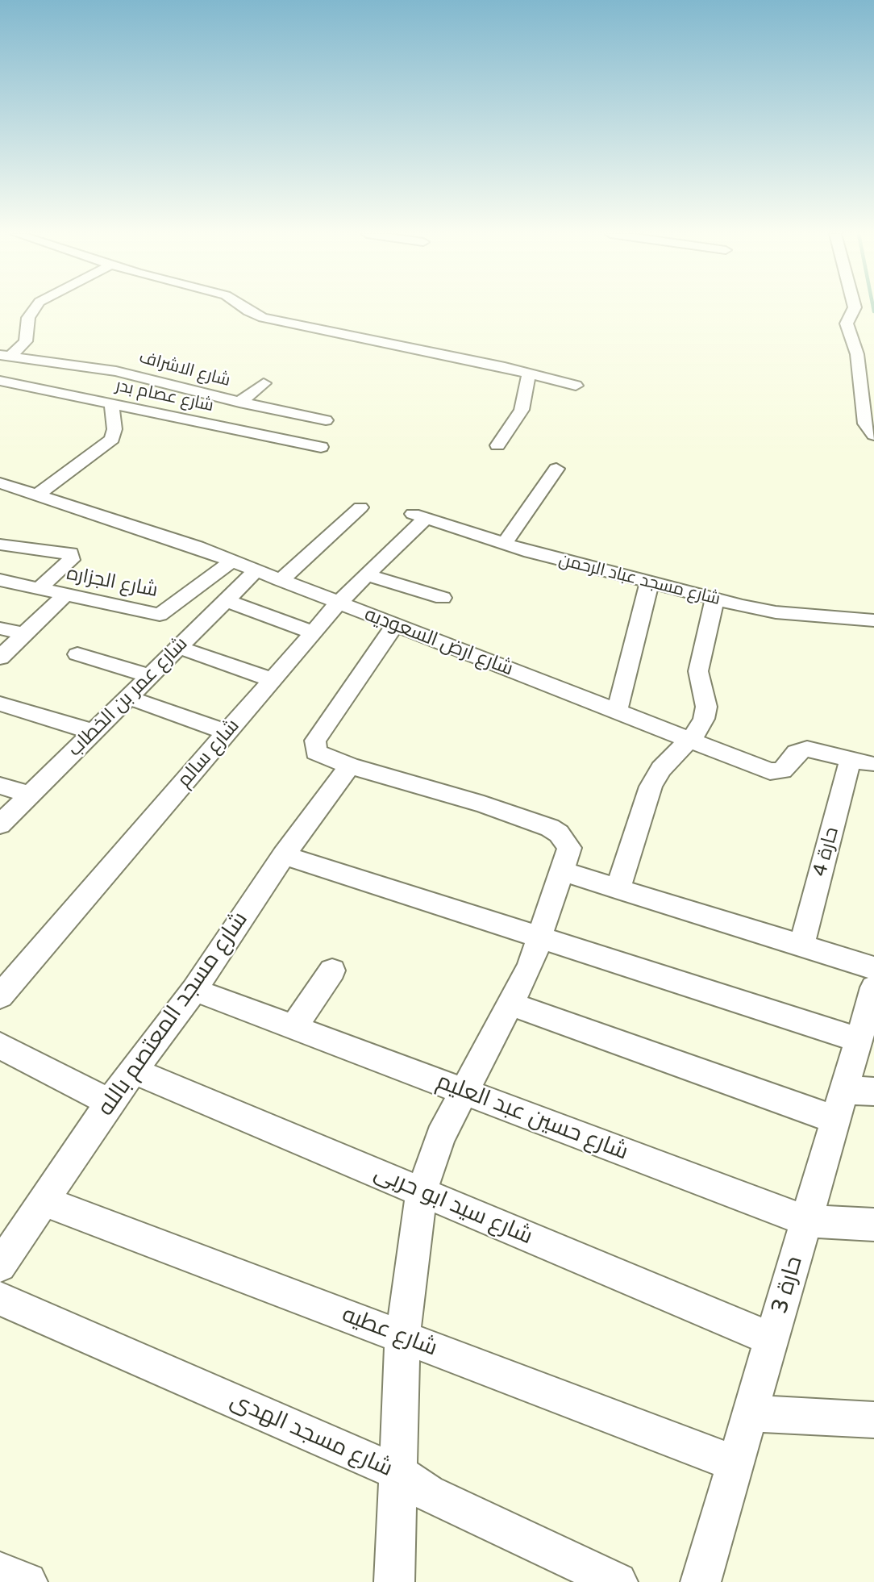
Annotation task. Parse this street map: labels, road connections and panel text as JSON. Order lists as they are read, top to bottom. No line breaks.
{"streets":{"street":["شارع الاشراف","شارع عصام بدر","شارع مسجد عباد الرحمن","شارع الجزاره","شارع ارض السعوديه","شارع عمر بن الخطاب","شارع سالم","حارة 4","شارع مسجد المعتصم بالله","شارع حسين عبد العليم","شارع سيد ابو حربى","حارة 3","شارع عطيه","شارع مسجد الهدى"]},"crossings":[["شارع مسجد عباد الرحمن","شارع سالم"],["شارع الجزاره","شارع ارض السعوديه"],["شارع ارض السعوديه","شارع عمر بن الخطاب"],["شارع ارض السعوديه","شارع سالم"],["شارع ارض السعوديه","حارة 4"],["شارع مسجد المعتصم بالله","شارع حسين عبد العليم"],["شارع مسجد المعتصم بالله","شارع سيد ابو حربى"],["شارع مسجد المعتصم بالله","شارع عطيه"],["شارع حسين عبد العليم","حارة 3"],["شارع سيد ابو حربى","حارة 3"],["حارة 3","شارع عطيه"]]}
